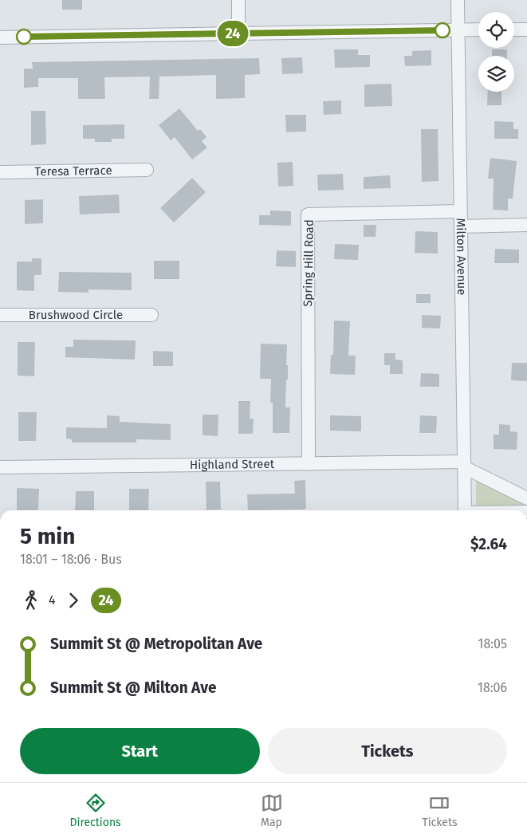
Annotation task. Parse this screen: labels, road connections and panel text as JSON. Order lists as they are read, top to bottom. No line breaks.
{"streets":{"street":["Teresa Terrace","Milton Avenue","Spring Hill Road","Brushwood Circle","Highland Street"]},"crossings":[["Milton Avenue","Spring Hill Road"],["Milton Avenue","Highland Street"],["Spring Hill Road","Highland Street"]],"lines":["bus line 24"],"page":{"on_map":"24","heading":["5 min","18:01 – 18:06 · Bus","$2.64"],"legs":["4","24"],"list":[{"name":"Summit St @ Metropolitan Ave","value":"18:05"},{"name":"Summit St @ Milton Ave","value":"18:06"}],"buttons":["Start","Tickets"],"tabs":["Directions","Map","Tickets"]}}
